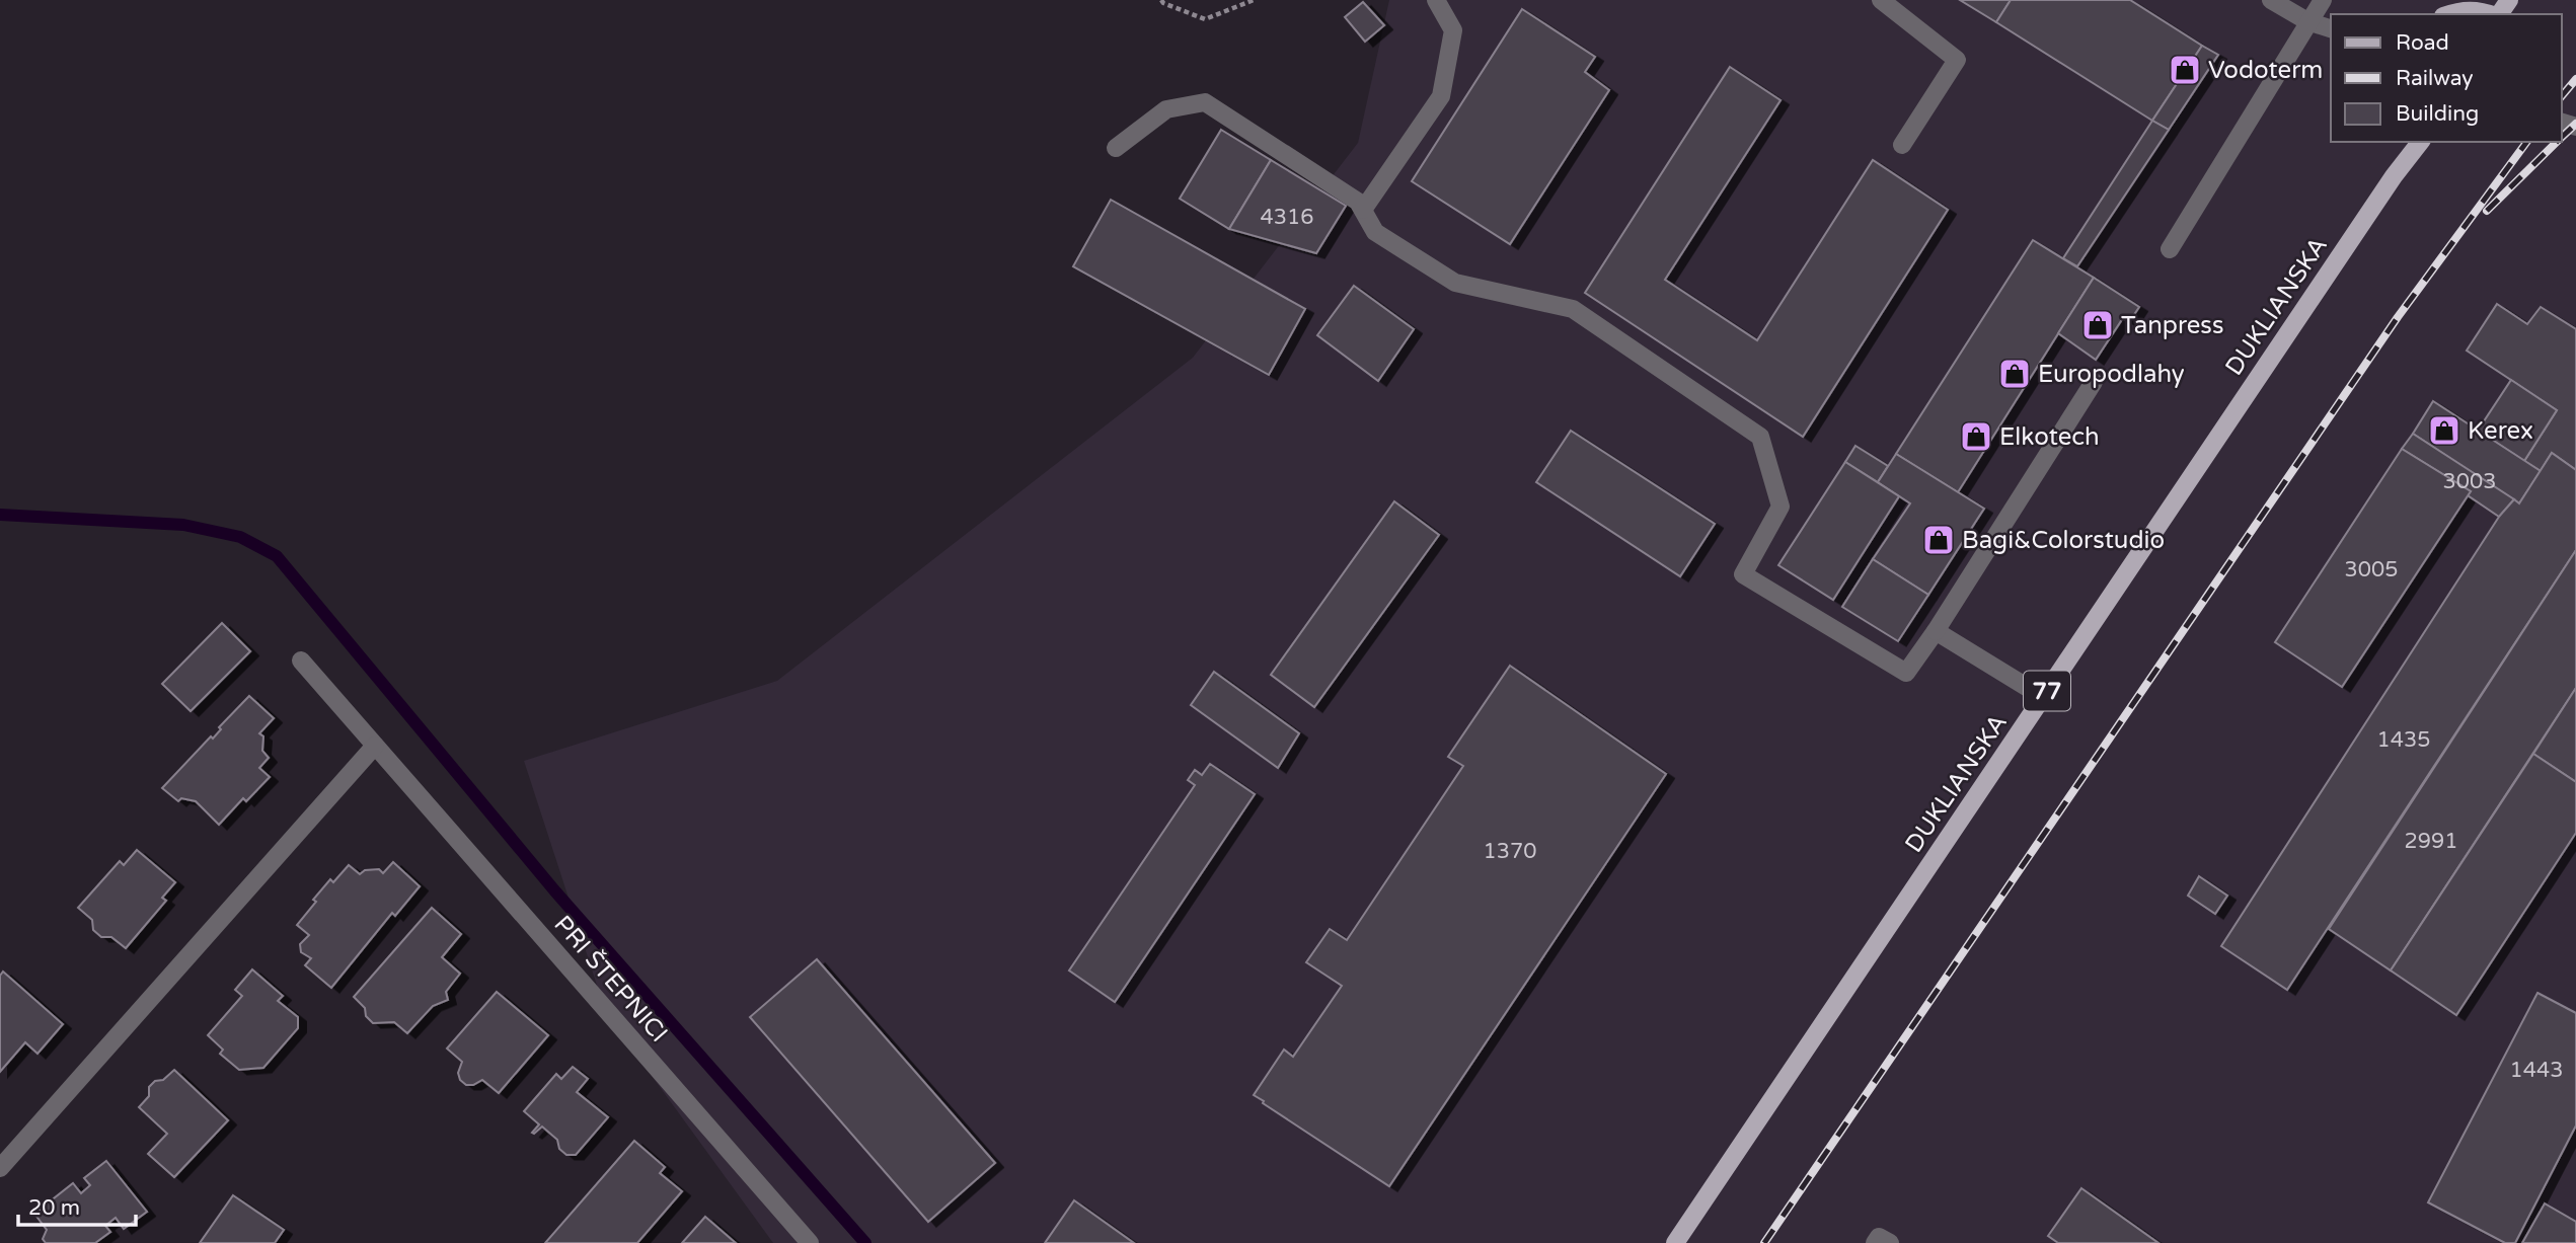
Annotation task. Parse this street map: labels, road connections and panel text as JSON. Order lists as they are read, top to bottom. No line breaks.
{"streets":{"main road":["DUKLIANSKA","77"],"street":["PRI ŠTEPNICI"]},"places":{"shop":["Vodoterm","Tanpress","Europodlahy","Kerex","Elkotech","Bagi&Colorstudio"]},"house_numbers":["4316","3003","3005","1435","2991","1370","1443"],"legend":["Road","Railway","Building"],"scale_bar":"20 m"}
